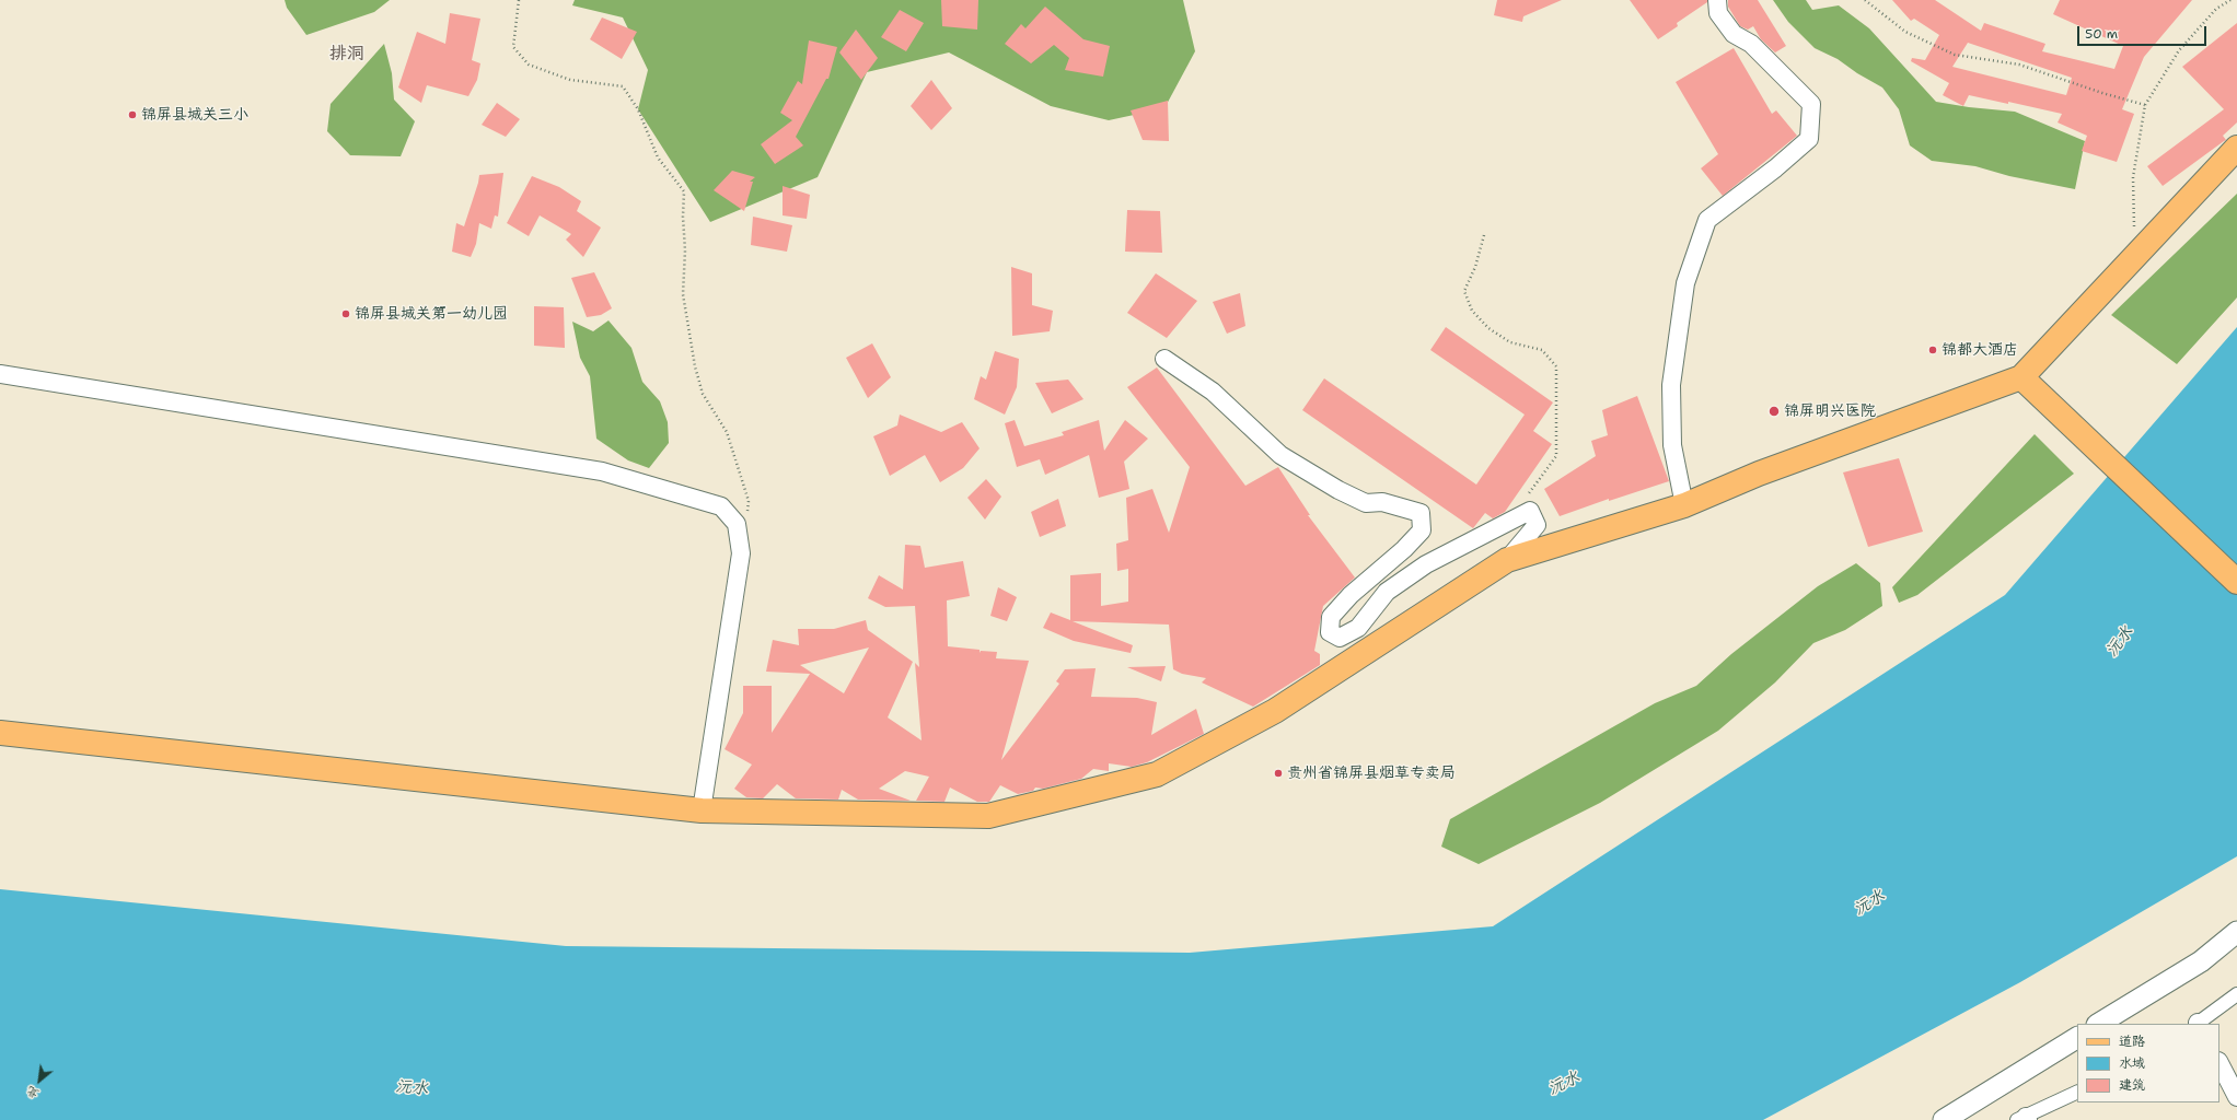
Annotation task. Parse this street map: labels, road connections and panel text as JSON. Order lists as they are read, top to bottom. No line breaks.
{"districts":["排洞"],"water":["沅水"],"places":["锦屏县城关三小","锦屏县城关第一幼儿园","锦都大酒店","锦屏明兴医院","贵州省锦屏县烟草专卖局"],"legend":["道路","水域","建筑"],"scale_bar":"50 m","north":"bottom left"}
